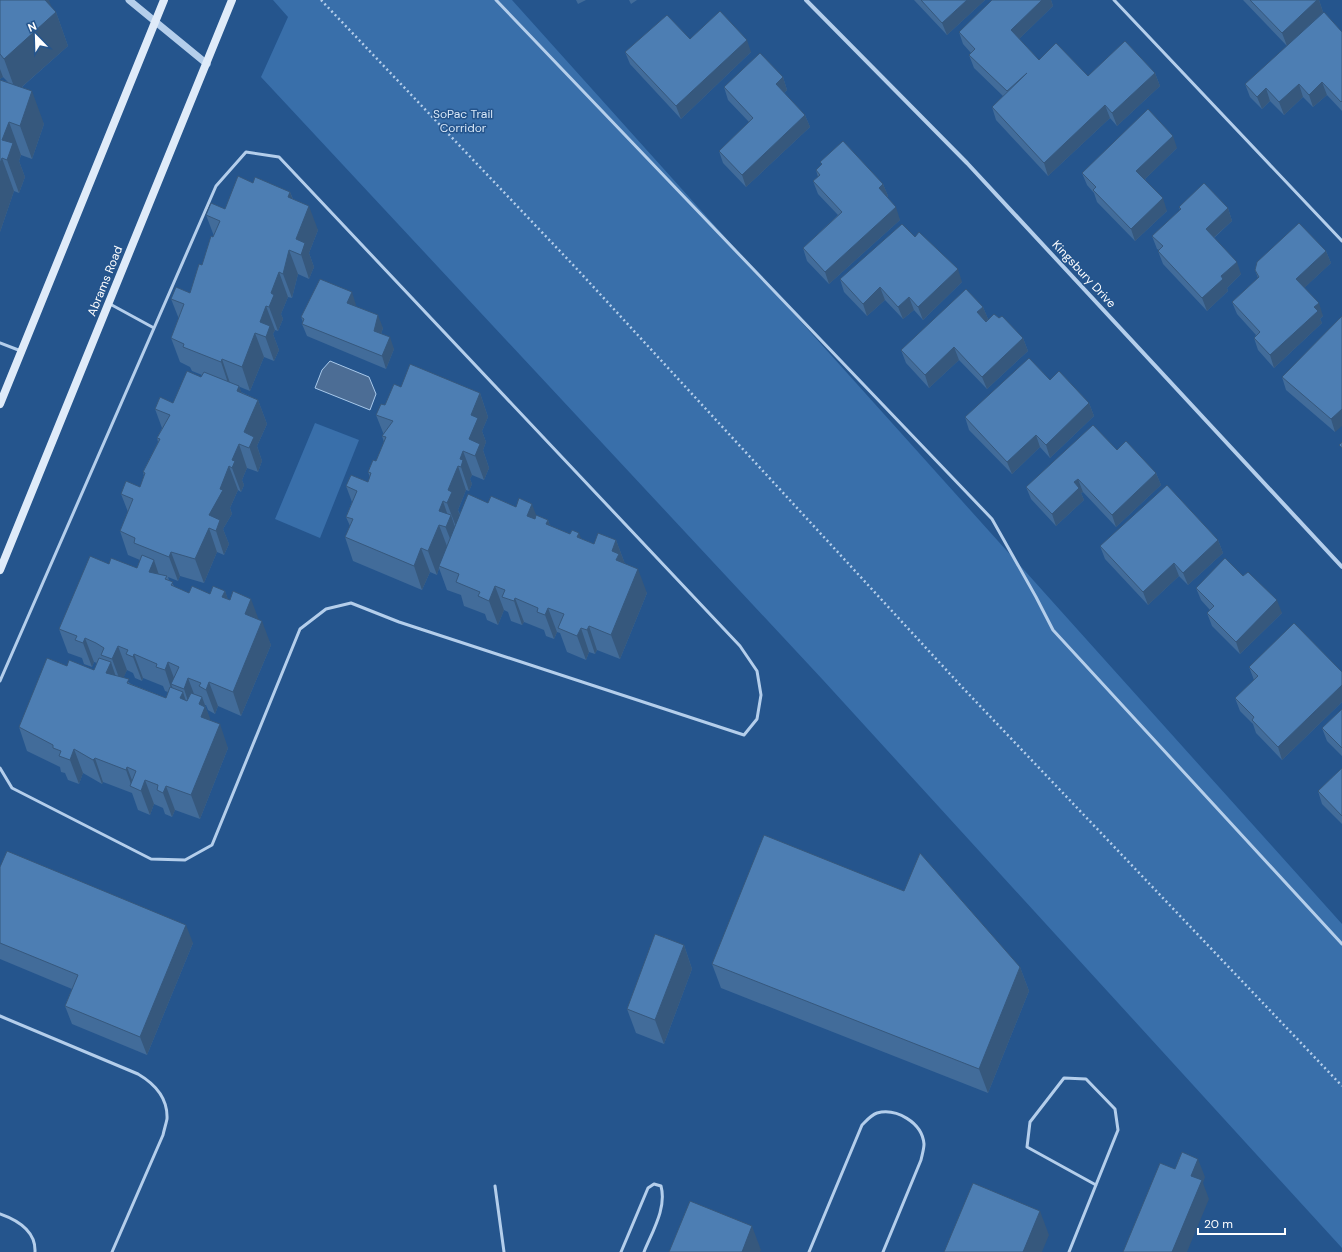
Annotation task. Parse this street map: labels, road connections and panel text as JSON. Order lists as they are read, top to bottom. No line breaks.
{"streets":{"main road":["Abrams Road"],"street":["Kingsbury Drive"]},"parks":["SoPac Trail Corridor"],"scale_bar":"20 m","north":"top left"}
